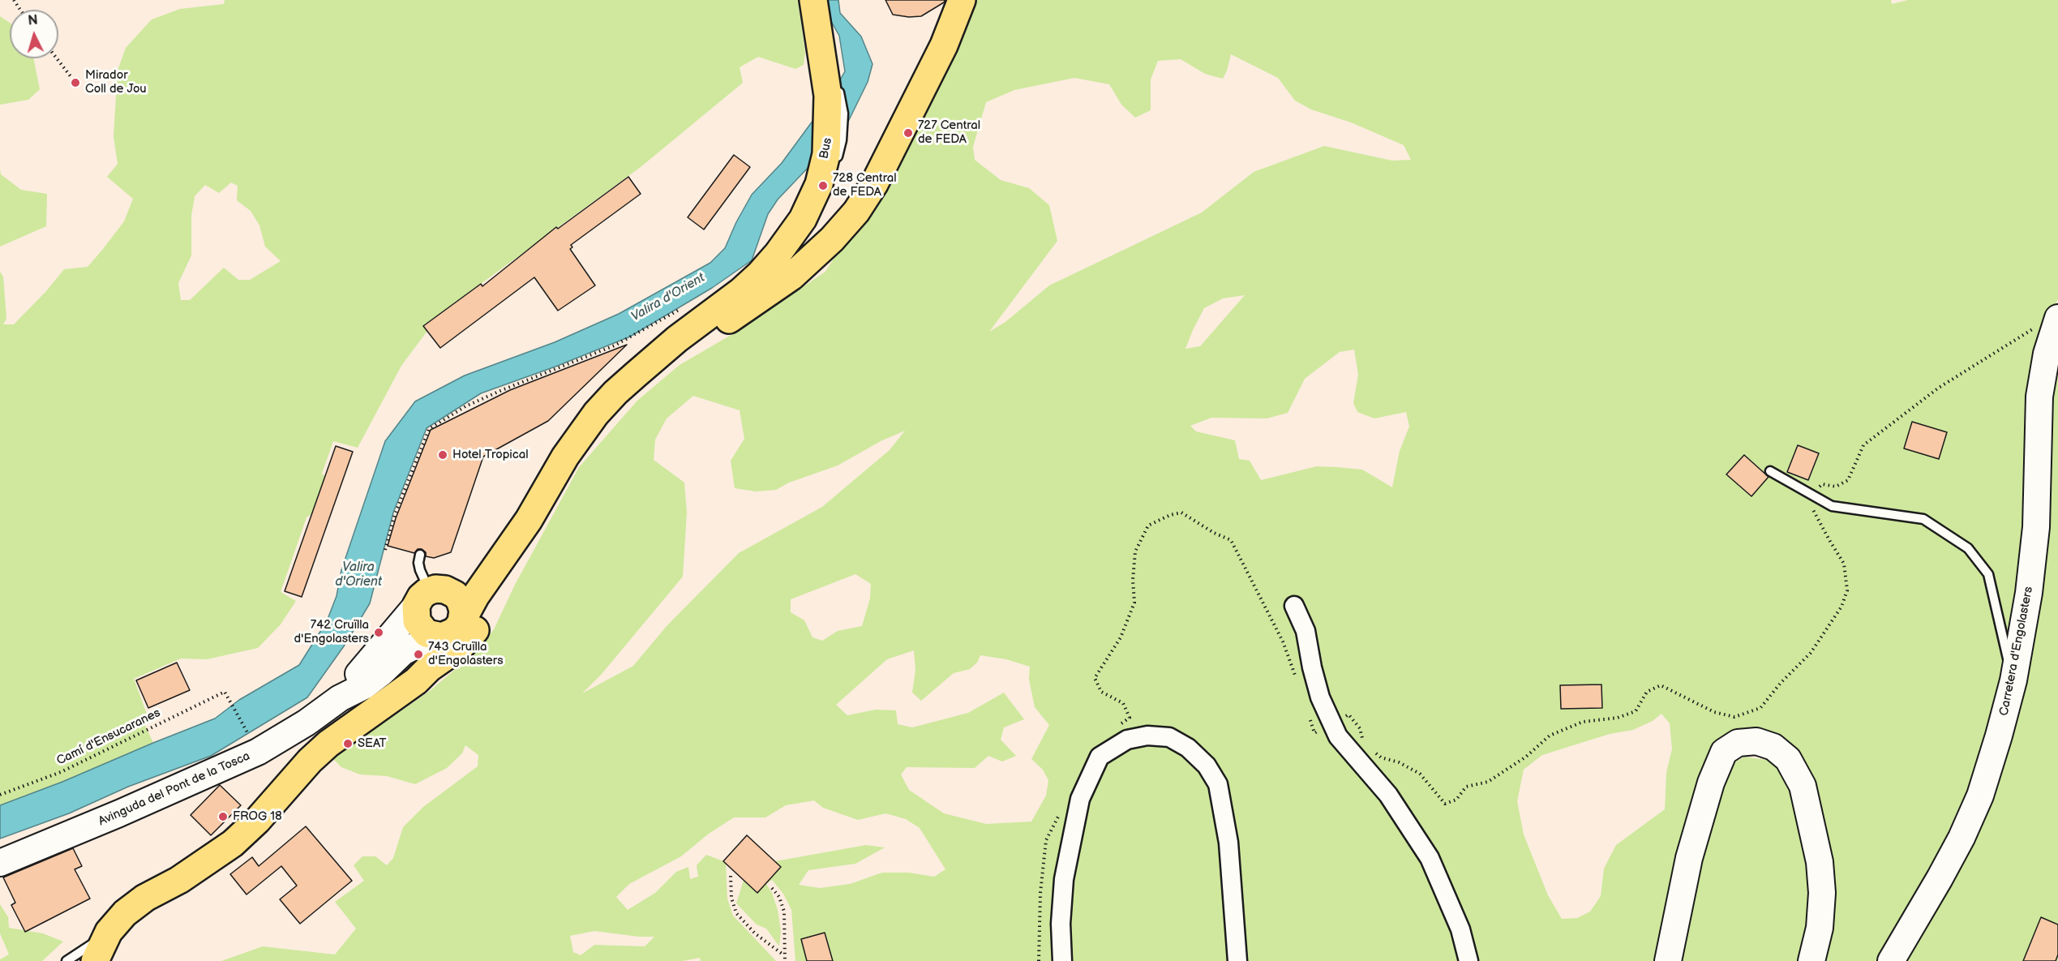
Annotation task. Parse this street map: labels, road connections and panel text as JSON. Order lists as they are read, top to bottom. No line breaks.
{"streets":{"main road":["Carretera d'Engolasters","Avinguda del Pont de la Tosca"],"path":["Camí d'Ensucaranes"]},"crossings":[["Camí d'Ensucaranes","Avinguda del Pont de la Tosca"]],"water":["Valira d'Orient"],"places":["Mirador Coll de Jou","727 Central de FEDA","728 Central de FEDA","Hotel Tropical","742 Cruïlla d'Engolasters","743 Cruïlla d'Engolasters","SEAT","FROG 18"],"north":"top"}
